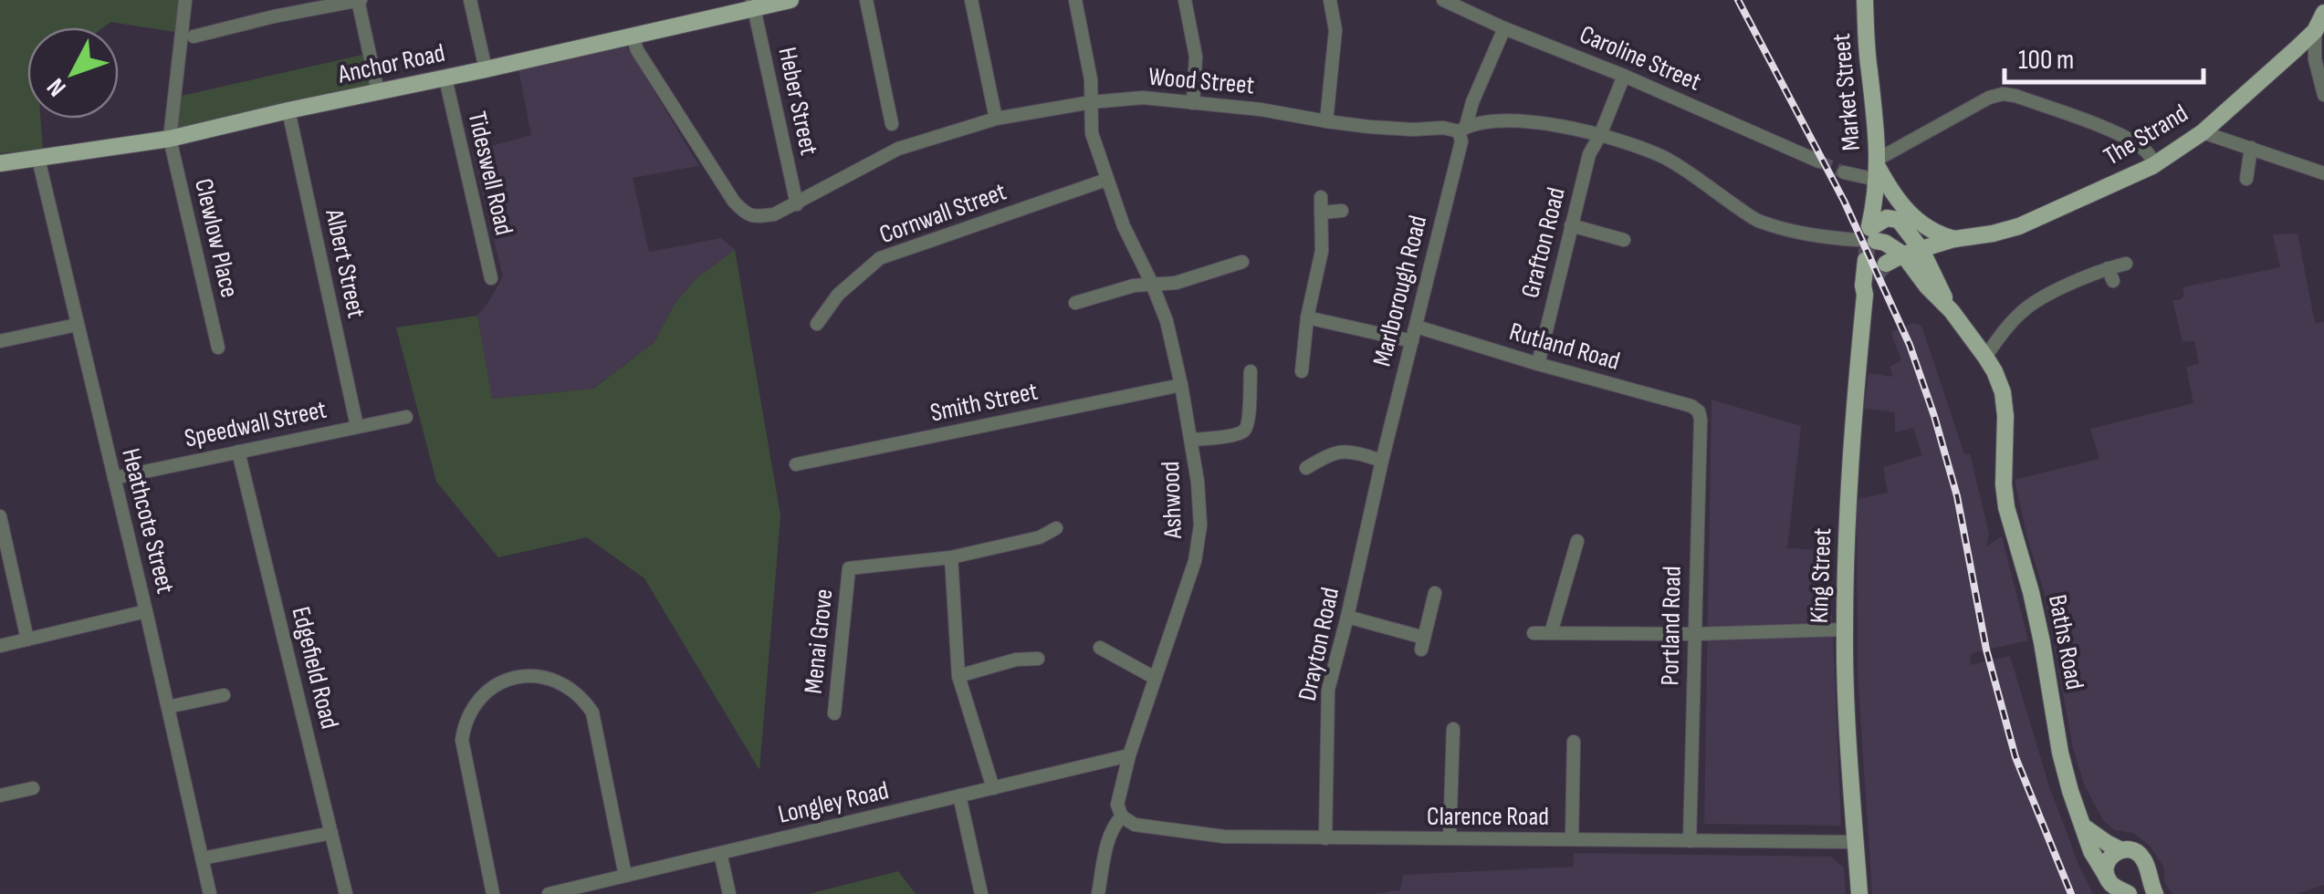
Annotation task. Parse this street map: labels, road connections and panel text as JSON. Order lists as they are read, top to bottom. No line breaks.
{"streets":{"main road":["Anchor Road","Market Street","The Strand","King Street","Baths Road"],"street":["Caroline Street","Wood Street","Heber Street","Tideswell Road","Cornwall Street","Clewlow Place","Grafton Road","Albert Street","Marlborough Road","Rutland Road","Smith Street","Speedwall Street","Ashwood","Heathcote Street","Portland Road","Menai Grove","Drayton Road","Edgefield Road","Longley Road","Clarence Road"]},"crossings":[["Caroline Street","Grafton Road"],["Caroline Street","Marlborough Road"],["Anchor Road","Wood Street"],["Anchor Road","Heber Street"],["Anchor Road","Tideswell Road"],["Anchor Road","Clewlow Place"],["Anchor Road","Albert Street"],["Anchor Road","Heathcote Street"],["Wood Street","Market Street"],["Wood Street","Heber Street"],["Wood Street","Grafton Road"],["Wood Street","Marlborough Road"],["Wood Street","Ashwood"],["Cornwall Street","Ashwood"],["Grafton Road","Rutland Road"],["Albert Street","Speedwall Street"],["Marlborough Road","Rutland Road"],["Marlborough Road","Drayton Road"],["Rutland Road","Portland Road"],["Smith Street","Ashwood"],["Speedwall Street","Heathcote Street"],["Speedwall Street","Edgefield Road"],["Ashwood","Longley Road"],["Ashwood","Clarence Road"],["King Street","Clarence Road"],["Portland Road","Clarence Road"],["Drayton Road","Clarence Road"]],"scale_bar":"100 m","north":"bottom left"}
